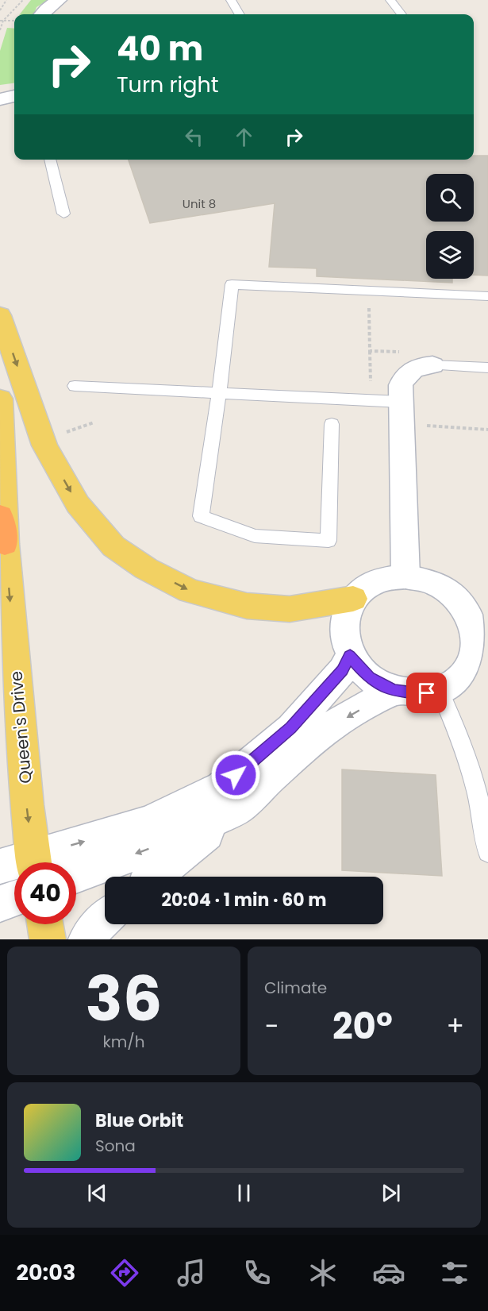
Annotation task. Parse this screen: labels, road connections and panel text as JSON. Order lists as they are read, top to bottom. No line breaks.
{"streets":{"main road":["Queen's Drive"]},"one_way":["Queen's Drive"],"house_numbers":["Unit 8"],"page":{"turn":["40 m","Turn right"],"limit":"40","trip":"20:04 · 1 min · 60 m","tile":[["36","km/h"],"Climate"],"heat":["−","20°","+"],"song":["Blue Orbit","Sona"],"tabs":"20:03"}}
